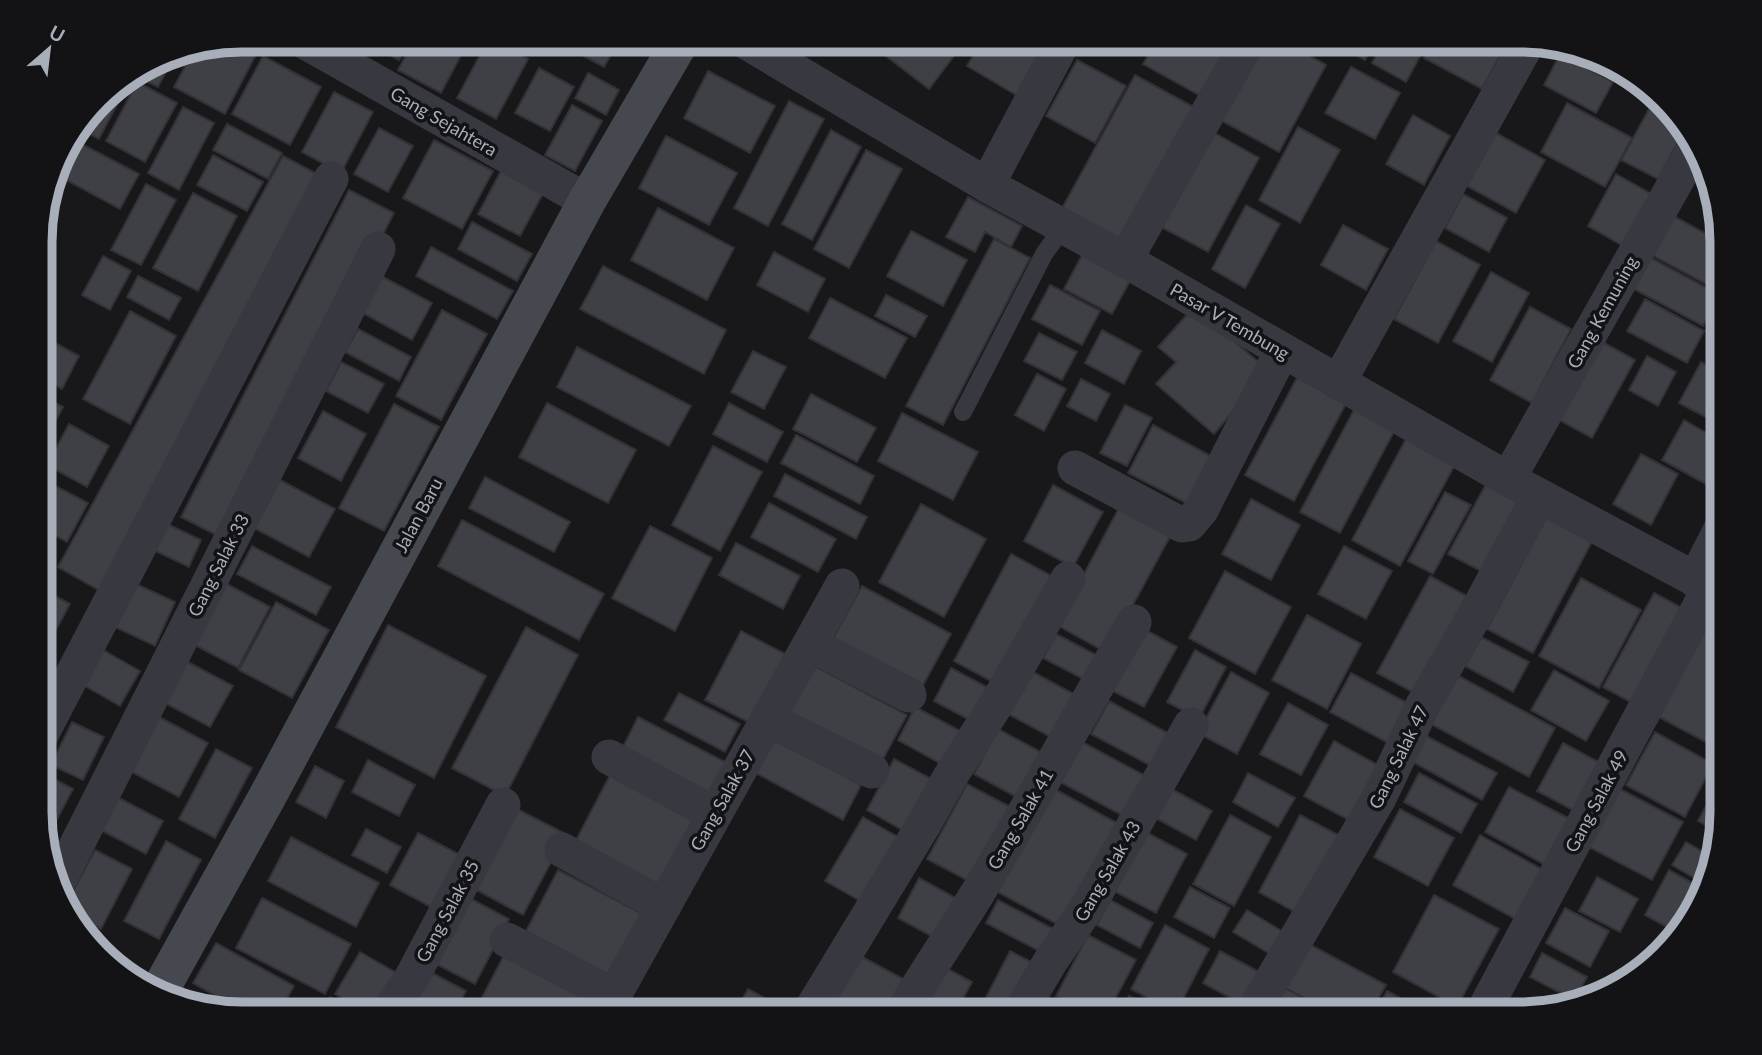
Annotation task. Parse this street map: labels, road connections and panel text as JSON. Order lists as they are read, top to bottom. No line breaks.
{"streets":{"main road":["Jalan Baru"],"street":["Gang Sejahtera","Gang Kemuning","Pasar V Tembung","Gang Salak 33","Gang Salak 47","Gang Salak 37","Gang Salak 49","Gang Salak 41","Gang Salak 43","Gang Salak 35"]},"crossings":[["Gang Sejahtera","Jalan Baru"],["Gang Kemuning","Pasar V Tembung"],["Pasar V Tembung","Gang Salak 47"],["Pasar V Tembung","Gang Salak 49"]],"north":"top right"}
